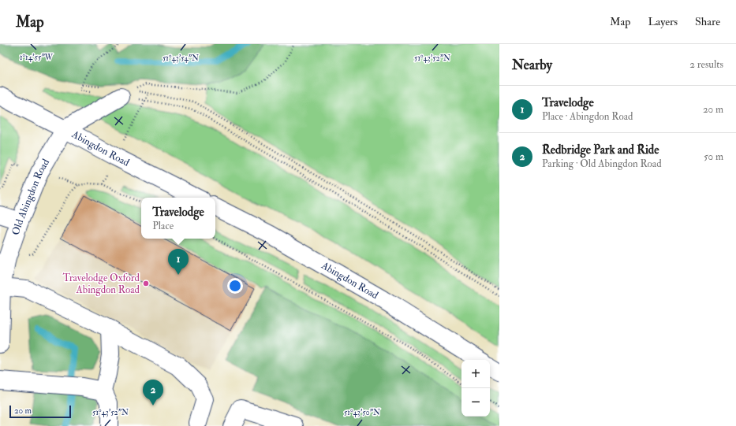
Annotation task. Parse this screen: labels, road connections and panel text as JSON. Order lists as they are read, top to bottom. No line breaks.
{"streets":{"main road":["Abingdon Road","Old Abingdon Road"]},"crossings":[["Abingdon Road","Old Abingdon Road"]],"places":["Travelodge Oxford Abingdon Road"],"scale_bar":"20 m","page":{"header":"Map","nav":["Map","Layers","Share"],"heading":["Nearby","2 results"],"list":[{"mark":"1","name":"Travelodge","note":"Place · Abingdon Road","value":"20 m"},{"mark":"2","name":"Redbridge Park and Ride","note":"Parking · Old Abingdon Road","value":"50 m"}],"popup":["Travelodge","Place"],"pins":["1","2"],"map_buttons":["+","−"],"scale":"20 m"},"coordinates":["1°14'55\"W","51°43'54\"N","51°43'52\"N","51°43'50\"N"]}
